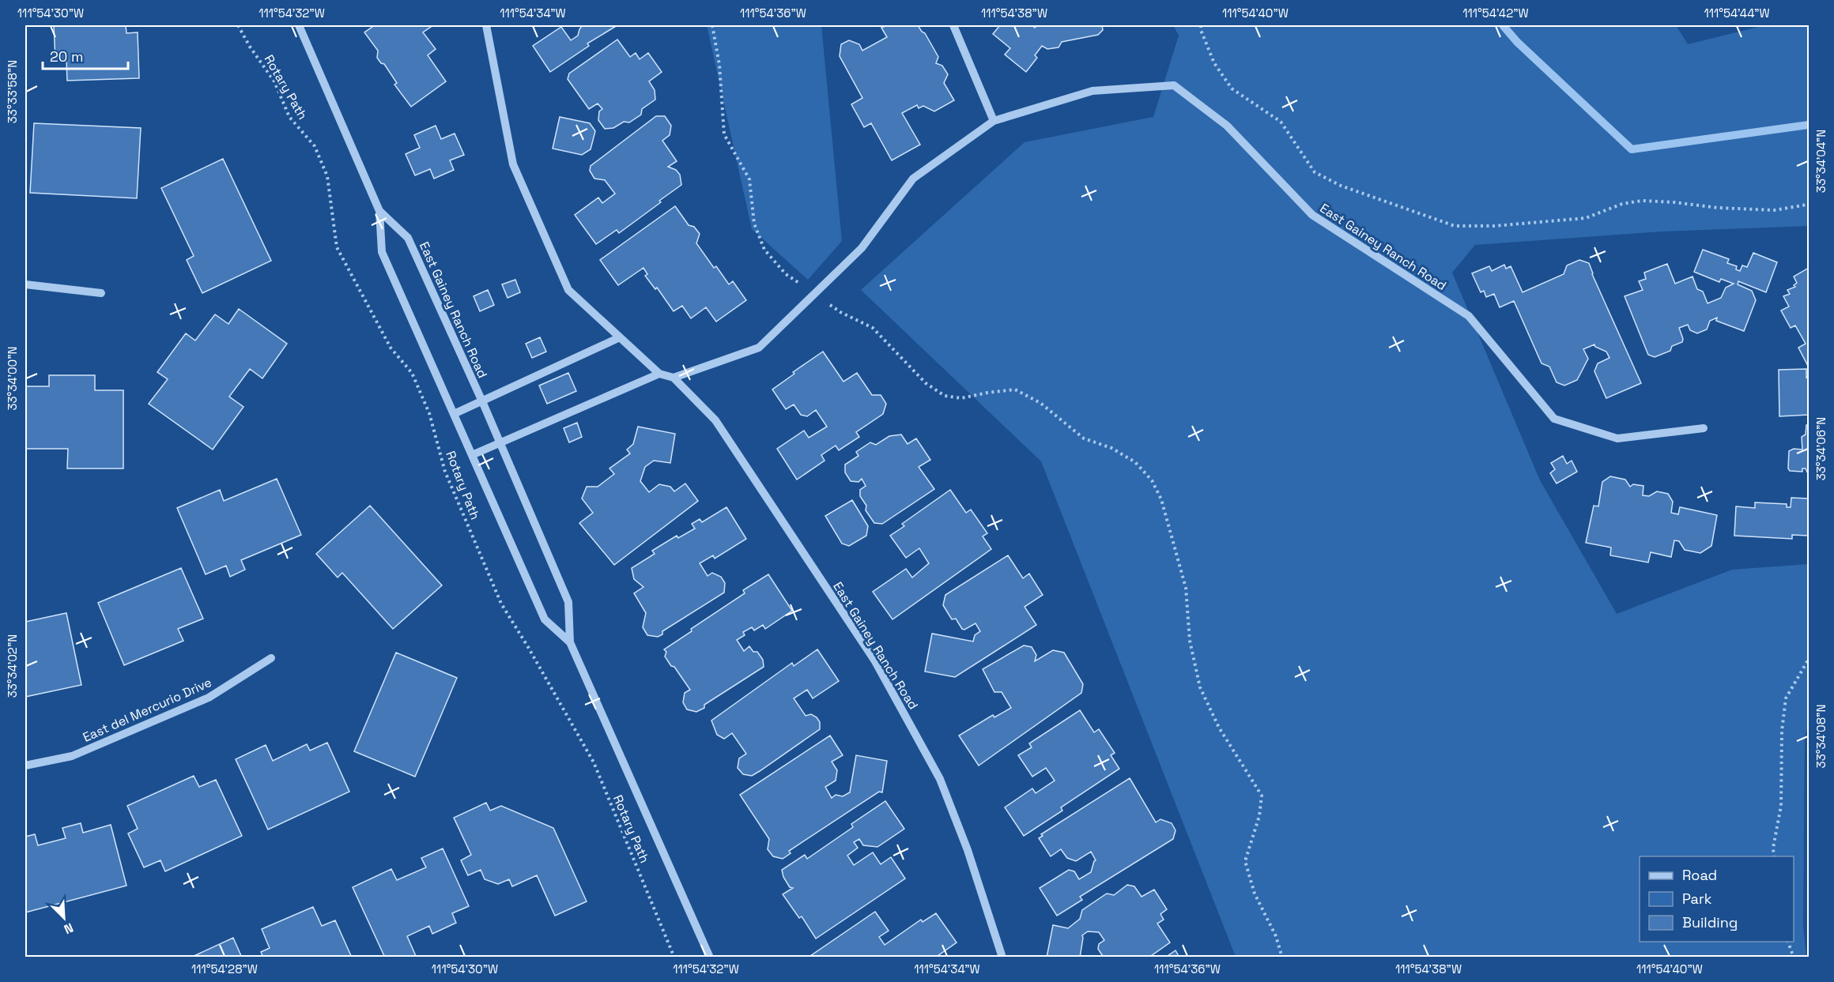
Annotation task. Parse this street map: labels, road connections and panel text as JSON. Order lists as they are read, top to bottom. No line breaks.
{"streets":{"street":["East Gainey Ranch Road","East del Mercurio Drive"],"path":["Rotary Path"]},"legend":["Road","Park","Building"],"scale_bar":"20 m","north":"bottom right","coordinates":["111°54'30\"W","111°54'32\"W","111°54'34\"W","111°54'36\"W","111°54'38\"W","111°54'40\"W","111°54'42\"W","111°54'44\"W","33°33'58\"N","33°34'04\"N","33°34'00\"N","33°34'06\"N","33°34'02\"N","33°34'08\"N","111°54'28\"W"]}
